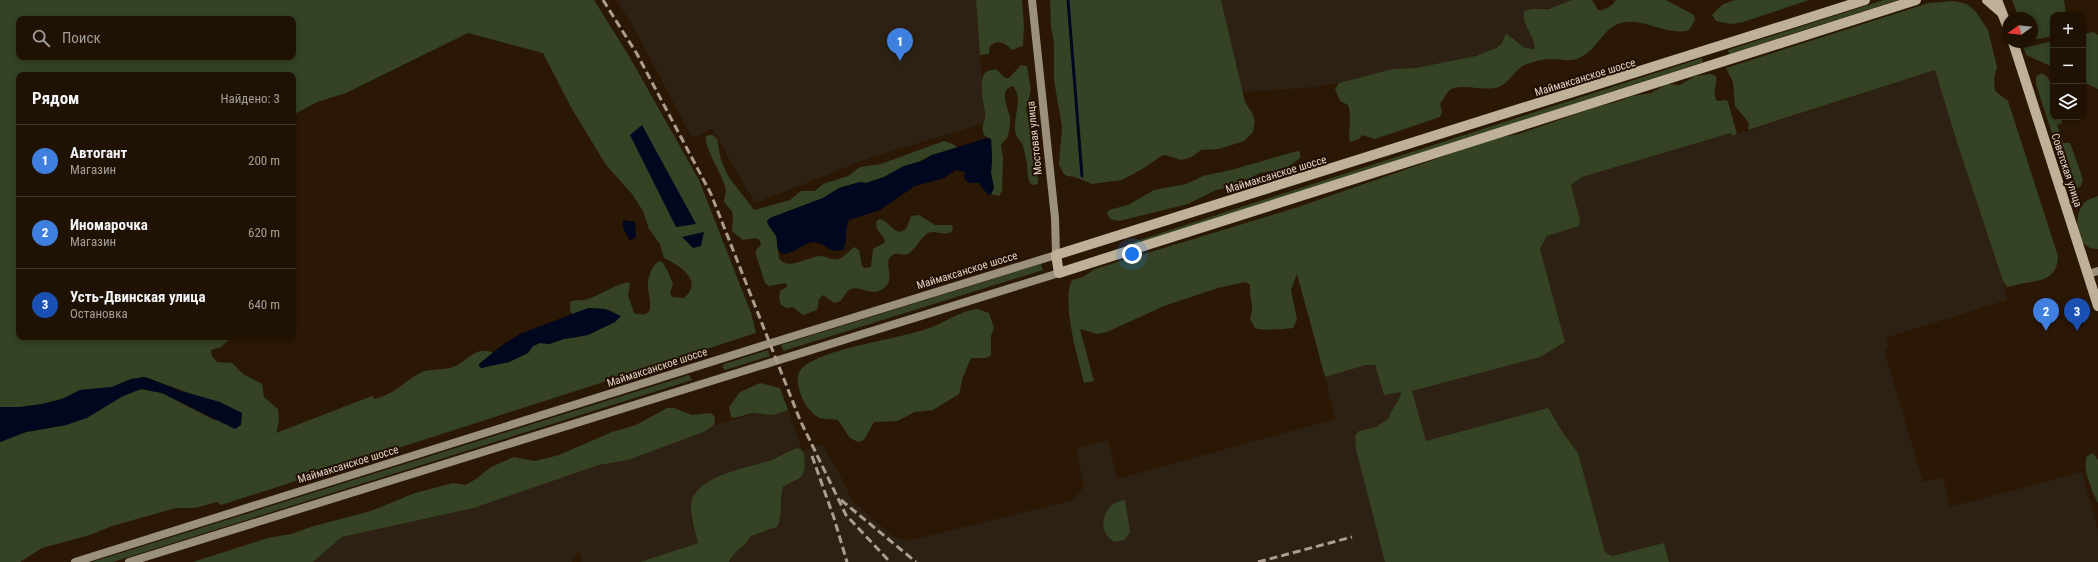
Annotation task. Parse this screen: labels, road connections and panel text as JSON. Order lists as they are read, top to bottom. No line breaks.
{"streets":{"main road":["Маймаксанское шоссе","Мостовая улица","Советская улица"]},"crossings":[["Маймаксанское шоссе","Мостовая улица"]],"north":"left","page":{"map_buttons":["+","−"],"search":"Поиск","pins":["1","2","3"],"heading":["Рядом","Найдено: 3"],"list":[{"mark":"1","name":"Автогант","note":"Магазин","value":"200 m"},{"mark":"2","name":"Иномарочка","note":"Магазин","value":"620 m"},{"mark":"3","name":"Усть-Двинская улица","note":"Остановка","value":"640 m"}]}}
